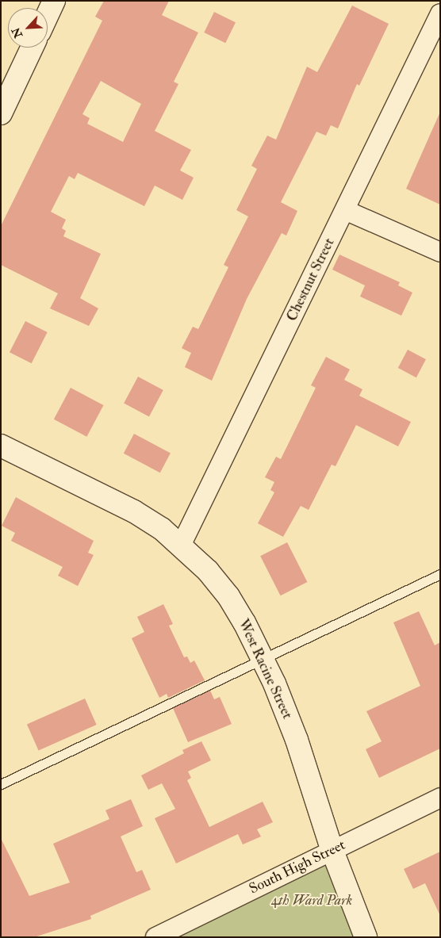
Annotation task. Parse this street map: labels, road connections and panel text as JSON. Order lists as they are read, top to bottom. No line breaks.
{"streets":{"main road":["West Racine Street"],"street":["Chestnut Street","South High Street"]},"crossings":[["Chestnut Street","West Racine Street"],["West Racine Street","South High Street"]],"parks":["4th Ward Park"],"north":"bottom left"}
